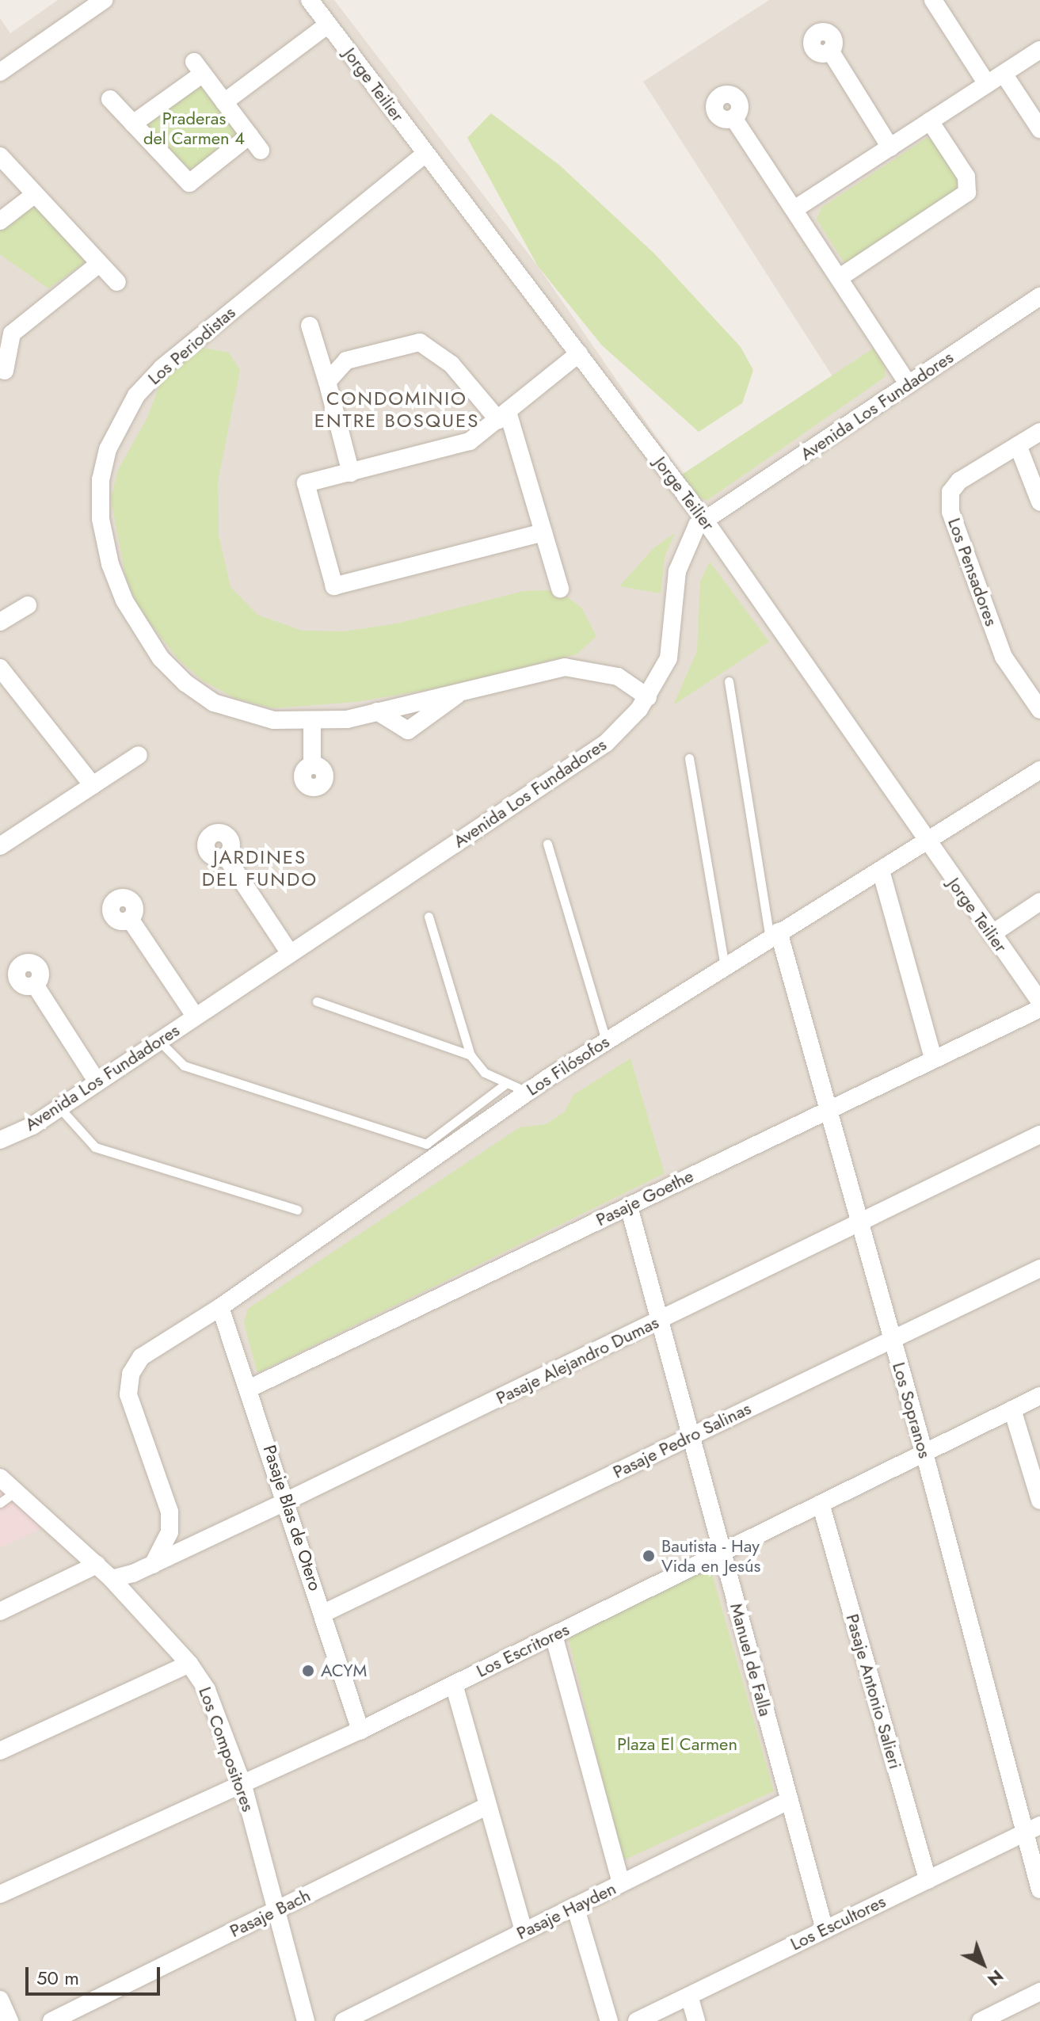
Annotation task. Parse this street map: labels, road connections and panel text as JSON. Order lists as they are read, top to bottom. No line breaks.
{"streets":{"street":["Jorge Teilier","Los Periodistas","Avenida Los Fundadores","Los Pensadores","Los Filósofos","Pasaje Goethe","Pasaje Alejandro Dumas","Los Sopranos","Pasaje Pedro Salinas","Pasaje Blas de Otero","Los Escritores","Manuel de Falla","Pasaje Antonio Salieri","Los Compositores","Pasaje Hayden","Pasaje Bach","Los Escultores"]},"crossings":[["Jorge Teilier","Los Periodistas"],["Jorge Teilier","Avenida Los Fundadores"],["Jorge Teilier","Los Filósofos"],["Los Periodistas","Avenida Los Fundadores"],["Los Filósofos","Pasaje Alejandro Dumas"],["Los Filósofos","Los Sopranos"],["Los Filósofos","Pasaje Blas de Otero"],["Pasaje Goethe","Los Sopranos"],["Pasaje Goethe","Pasaje Blas de Otero"],["Pasaje Goethe","Manuel de Falla"],["Pasaje Alejandro Dumas","Los Sopranos"],["Pasaje Alejandro Dumas","Pasaje Blas de Otero"],["Pasaje Alejandro Dumas","Manuel de Falla"],["Pasaje Alejandro Dumas","Los Compositores"],["Los Sopranos","Pasaje Pedro Salinas"],["Los Sopranos","Los Escritores"],["Los Sopranos","Los Escultores"],["Pasaje Pedro Salinas","Pasaje Blas de Otero"],["Pasaje Pedro Salinas","Manuel de Falla"],["Pasaje Blas de Otero","Los Escritores"],["Los Escritores","Manuel de Falla"],["Los Escritores","Pasaje Antonio Salieri"],["Los Escritores","Los Compositores"],["Manuel de Falla","Pasaje Hayden"],["Manuel de Falla","Los Escultores"],["Pasaje Antonio Salieri","Los Escultores"],["Los Compositores","Pasaje Bach"]],"districts":["CONDOMINIO ENTRE BOSQUES","JARDINES DEL FUNDO"],"parks":["Praderas del Carmen 4","Plaza El Carmen"],"places":["Bautista - Hay Vida en Jesús","ACYM"],"scale_bar":"50 m","north":"bottom right"}
